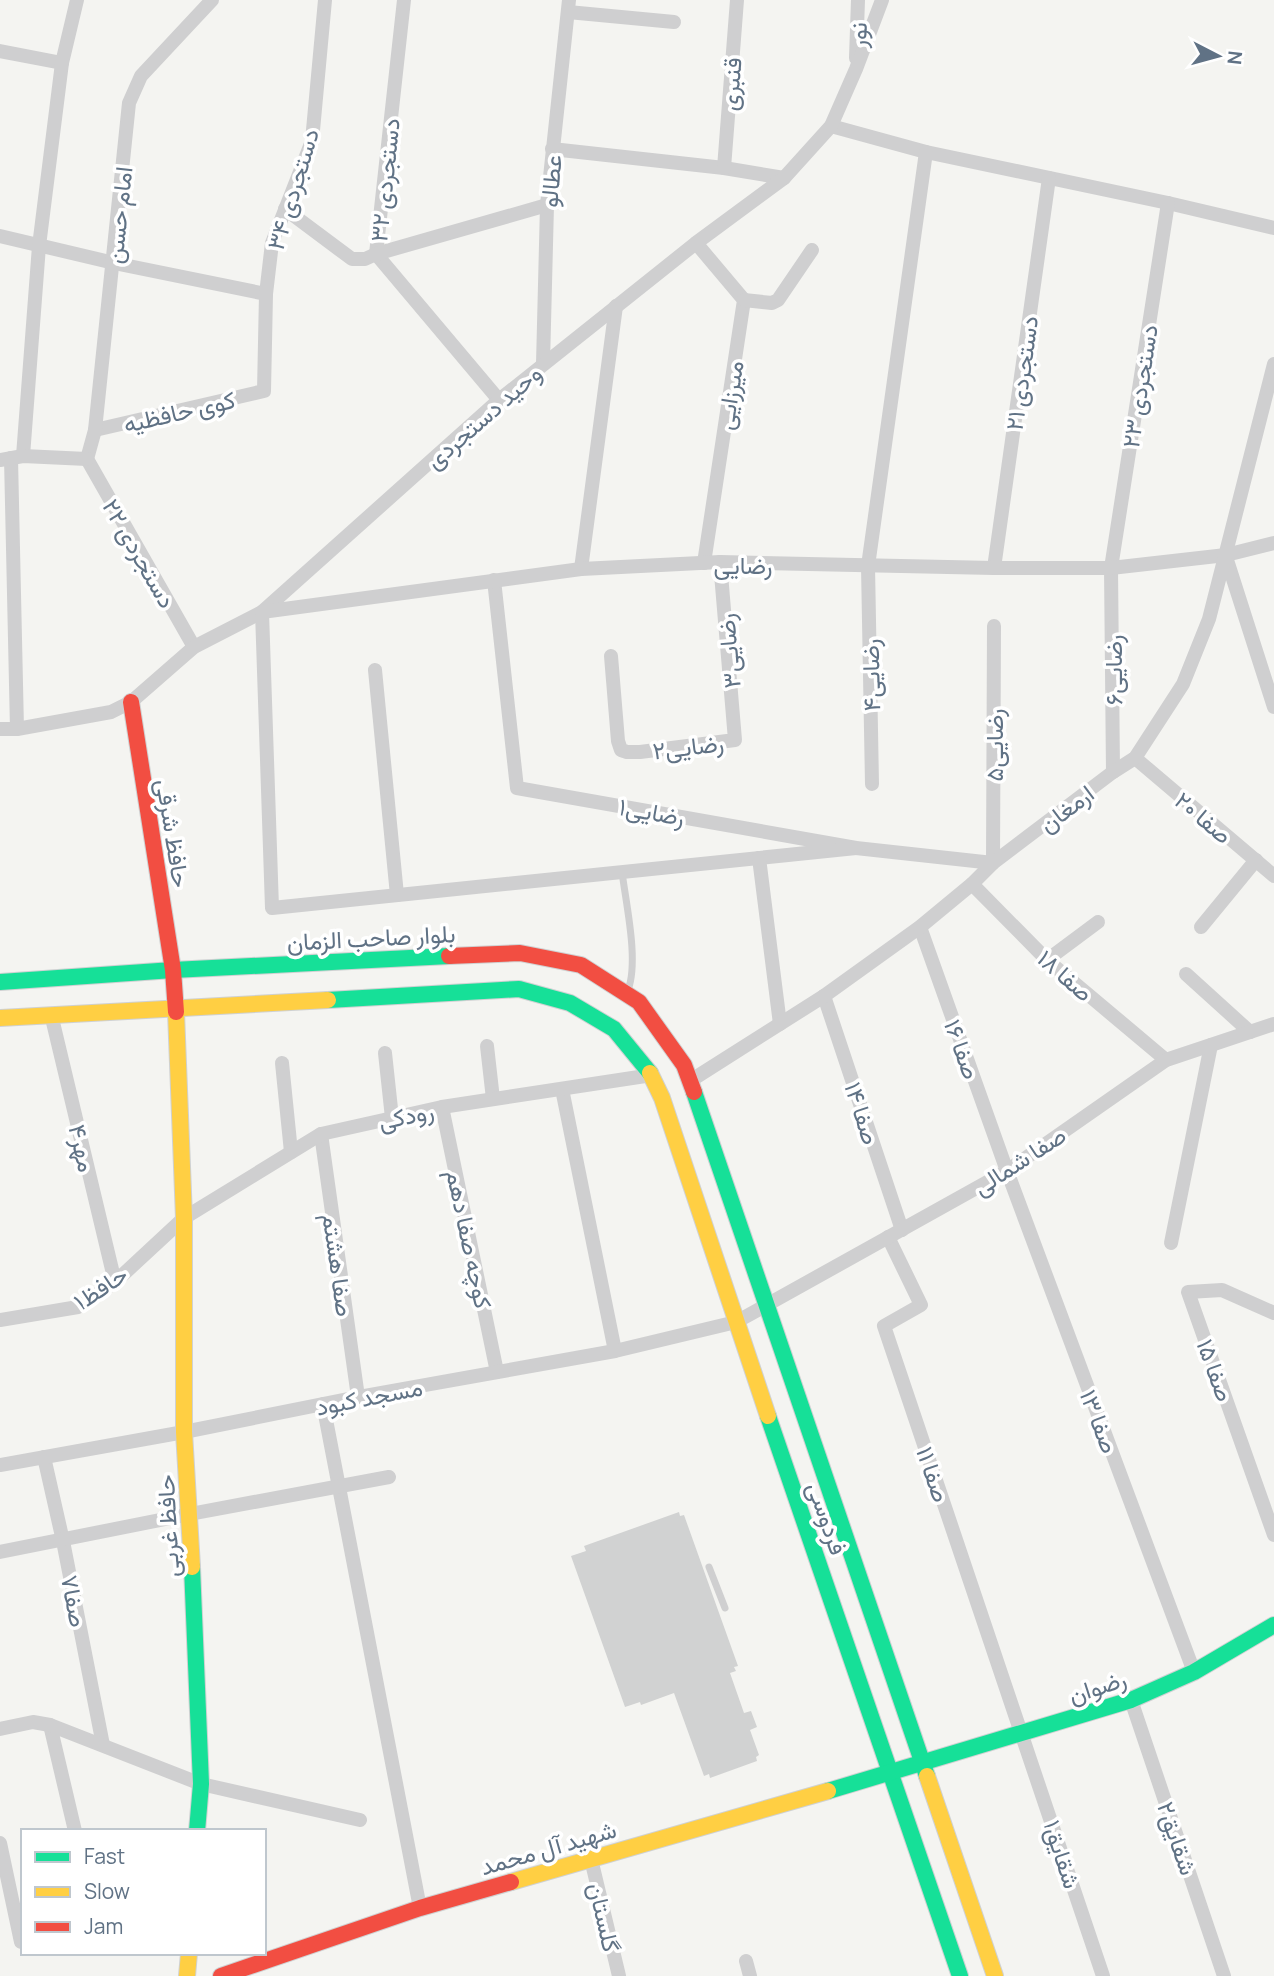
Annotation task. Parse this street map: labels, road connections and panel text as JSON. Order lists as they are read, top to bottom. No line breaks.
{"streets":{"main road":["حافظ شرقی","بلوار صاحب الزمان","فردوسی","حافظ غربی","رضوان","شهید آل محمد"],"street":["نور","قنبری","دستجردی ۳۲","عطالو","دستجردی ۳۴","امام حسن","دستجردی ۲۱","دستجردی ۲۳","میرزایی","کوی حافظیه","وحید دستجردی","دستجردی ۲۲","رضایی","رضایی۳","رضایی۶","رضایی۴","رضایی۵","رضایی۲","ارمغان","رضایی۱","صفا ۲۰","صفا ۱۸","صفا ۱۶","صفا ۱۴","رودکی","مهر۴","صفا شمالی","کوچه صفا دهم","صفا هشتم","حافظ۱","صفا ۱۵","مسجد کبود","صفا ۱۳","صفا ۱۱","صفا۷","شقایق۲","شقایق۱","گلستان"]},"crossings":[["نور","وحید دستجردی"],["دستجردی ۳۲","وحید دستجردی"],["عطالو","وحید دستجردی"],["دستجردی ۳۴","کوی حافظیه"],["امام حسن","کوی حافظیه"],["امام حسن","دستجردی ۲۲"],["دستجردی ۲۱","رضایی"],["دستجردی ۲۳","رضایی"],["دستجردی ۲۳","رضایی۶"],["میرزایی","رضایی"],["وحید دستجردی","دستجردی ۲۲"],["وحید دستجردی","رضایی"],["وحید دستجردی","حافظ شرقی"],["رضایی","رضایی۳"],["رضایی","رضایی۶"],["رضایی","رضایی۴"],["رضایی","ارمغان"],["رضایی","رضایی۱"],["رضایی۳","رضایی۲"],["رضایی۶","ارمغان"],["رضایی۵","ارمغان"],["رضایی۵","رضایی۱"],["ارمغان","رضایی۱"],["ارمغان","صفا ۲۰"],["ارمغان","بلوار صاحب الزمان"],["ارمغان","صفا ۱۸"],["ارمغان","صفا ۱۶"],["ارمغان","صفا ۱۴"],["ارمغان","فردوسی"],["حافظ شرقی","بلوار صاحب الزمان"],["بلوار صاحب الزمان","فردوسی"],["صفا ۱۸","صفا شمالی"],["صفا ۱۶","صفا شمالی"],["صفا ۱۶","صفا ۱۳"],["صفا ۱۴","صفا شمالی"],["رودکی","کوچه صفا دهم"],["رودکی","صفا هشتم"],["رودکی","حافظ۱"],["رودکی","فردوسی"],["رودکی","حافظ غربی"],["مهر۴","حافظ۱"],["صفا شمالی","مسجد کبود"],["صفا شمالی","صفا ۱۳"],["صفا شمالی","صفا ۱۱"],["صفا شمالی","فردوسی"],["کوچه صفا دهم","مسجد کبود"],["صفا هشتم","مسجد کبود"],["حافظ۱","حافظ غربی"],["مسجد کبود","فردوسی"],["مسجد کبود","حافظ غربی"],["مسجد کبود","صفا۷"],["صفا ۱۳","رضوان"],["صفا ۱۱","رضوان"],["صفا ۱۱","شقایق۱"],["فردوسی","رضوان"],["فردوسی","شهید آل محمد"],["رضوان","شقایق۲"],["رضوان","شهید آل محمد"],["رضوان","شقایق۱"],["شهید آل محمد","گلستان"]],"legend":["Fast","Slow","Jam"],"north":"right"}
